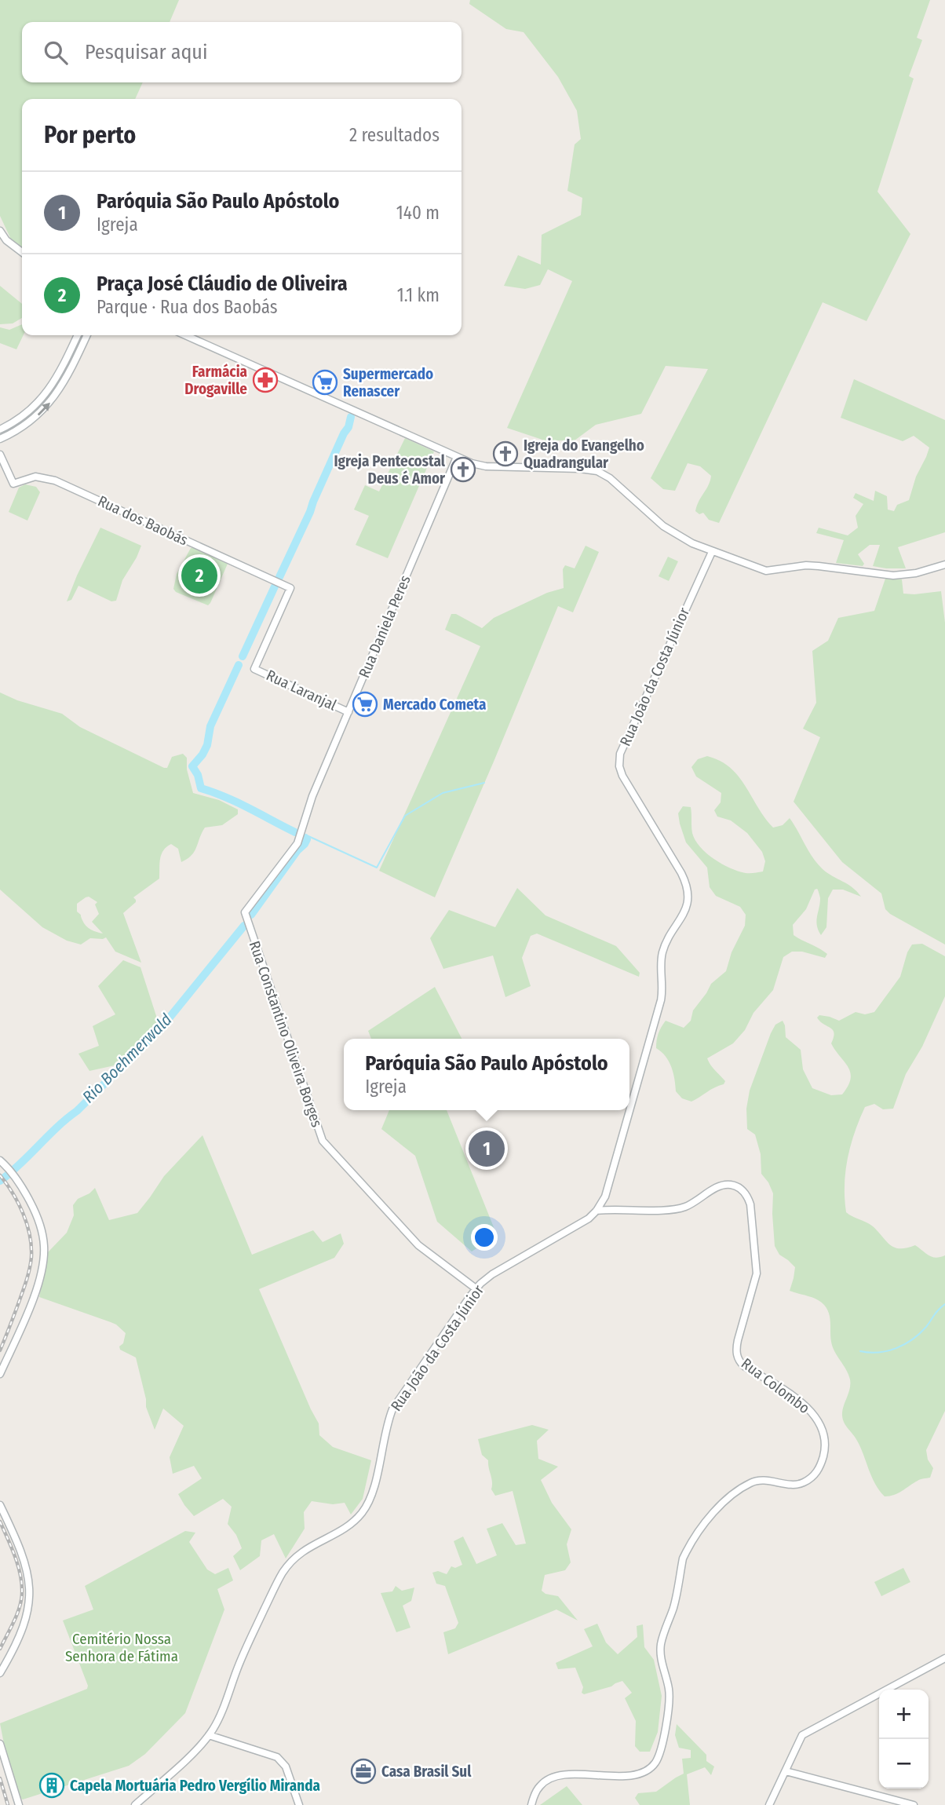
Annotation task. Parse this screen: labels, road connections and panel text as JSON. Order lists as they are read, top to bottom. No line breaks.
{"streets":{"street":["Rua dos Baobás","Rua Daniela Peres","Rua João da Costa Júnior","Rua Laranjal","Rua Constantino Oliveira Borges","Rua Colombo"]},"crossings":[["Rua dos Baobás","Rua Laranjal"],["Rua Daniela Peres","Rua Laranjal"],["Rua Daniela Peres","Rua Constantino Oliveira Borges"],["Rua João da Costa Júnior","Rua Constantino Oliveira Borges"],["Rua João da Costa Júnior","Rua Colombo"]],"water":["Rio Boehmerwald"],"parks":["Cemitério Nossa Senhora de Fátima"],"places":{"pharmacy":["Farmácia Drogaville"],"supermarket":["Supermercado Renascer","Mercado Cometa"],"church":["Igreja do Evangelho Quadrangular","Igreja Pentecostal Deus é Amor"],"office":["Casa Brasil Sul"],"building":["Capela Mortuária Pedro Vergílio Miranda"]},"page":{"search":"Pesquisar aqui","heading":["Por perto","2 resultados"],"list":[{"mark":"1","name":"Paróquia São Paulo Apóstolo","note":"Igreja","value":"140 m"},{"mark":"2","name":"Praça José Cláudio de Oliveira","note":"Parque · Rua dos Baobás","value":"1.1 km"}],"pins":["2","1"],"popup":["Paróquia São Paulo Apóstolo","Igreja"],"map_buttons":["+","−"]}}
